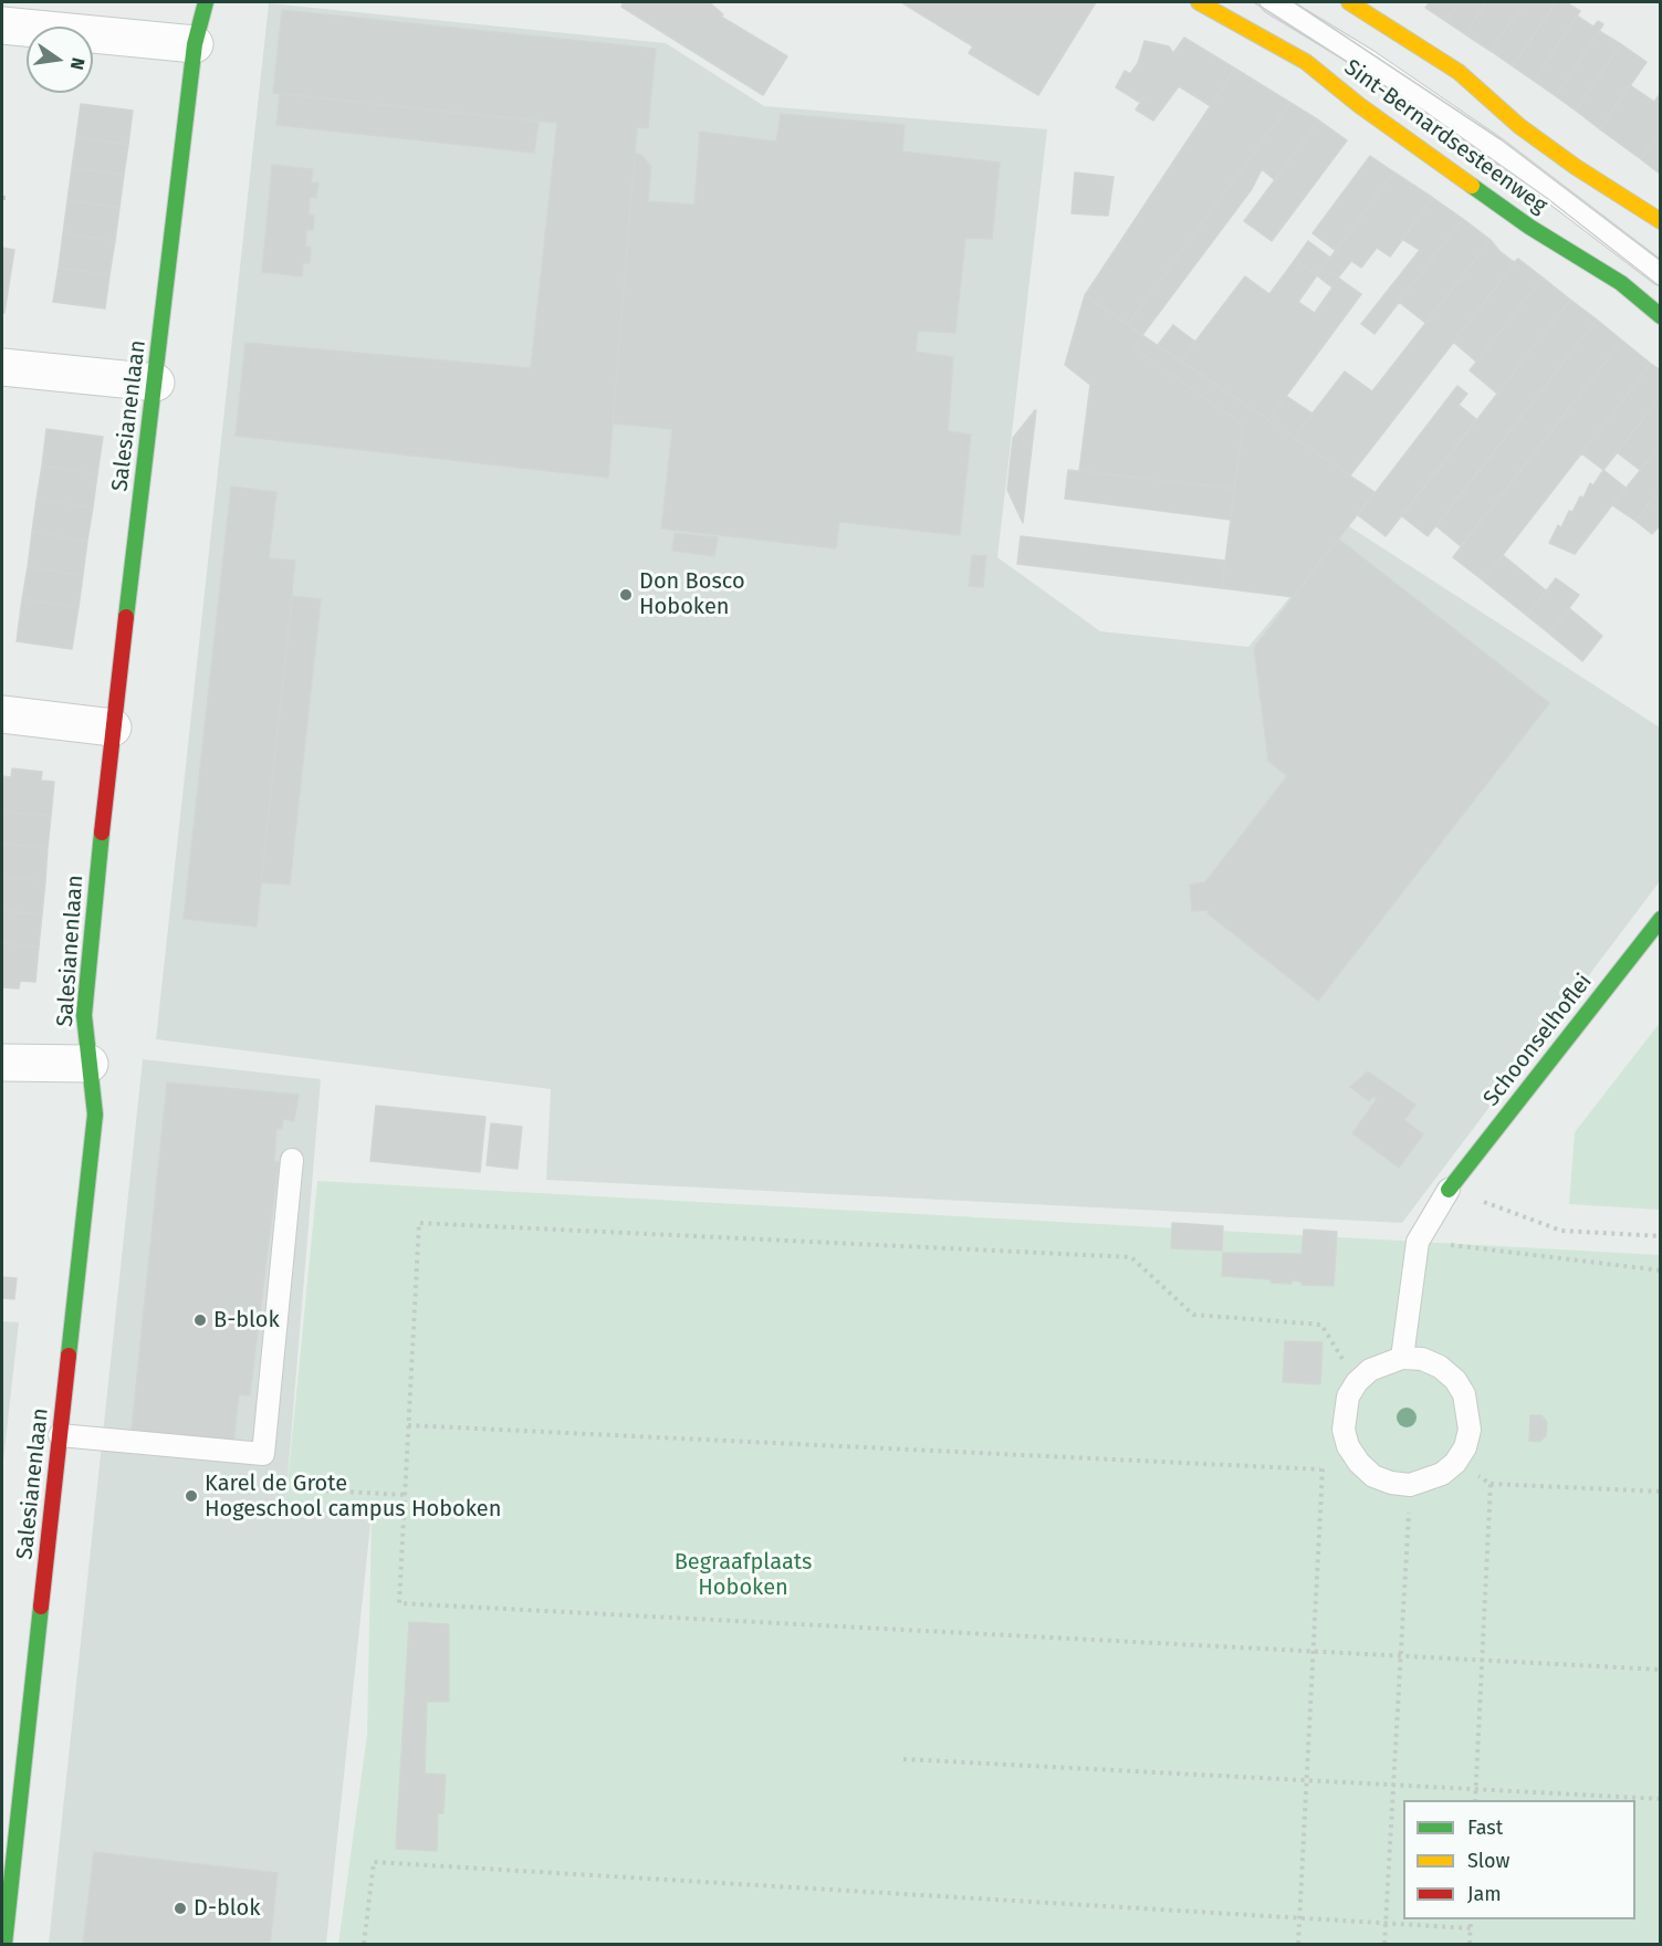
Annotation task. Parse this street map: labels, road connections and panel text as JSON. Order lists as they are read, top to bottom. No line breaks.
{"streets":{"street":["Sint-Bernardsesteenweg","Salesianenlaan","Schoonselhoflei"]},"parks":["Begraafplaats Hoboken"],"places":["Don Bosco Hoboken","B-blok","Karel de Grote Hogeschool campus Hoboken","D-blok"],"legend":["Fast","Slow","Jam"],"north":"right"}
